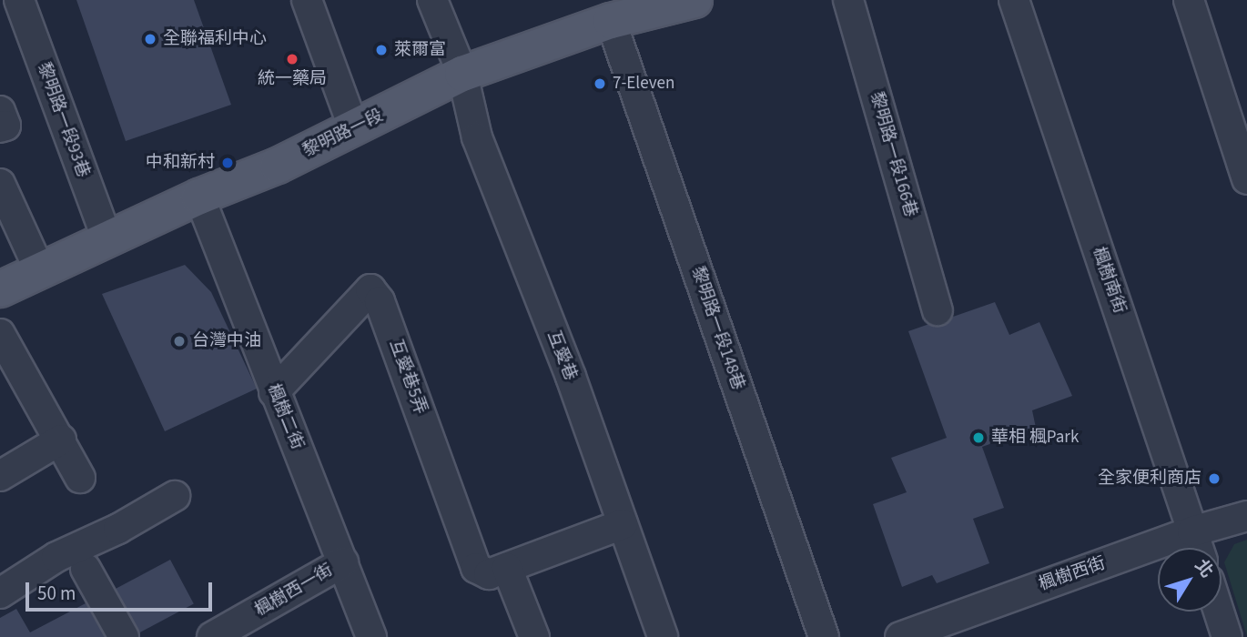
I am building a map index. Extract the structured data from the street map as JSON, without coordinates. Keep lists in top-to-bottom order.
{
  "streets": {
    "main road": ["黎明路一段"],
    "street": [
      "黎明路一段93巷",
      "黎明路一段166巷",
      "楓樹南街",
      "黎明路一段148巷",
      "互愛巷",
      "互愛巷5弄",
      "楓樹二街",
      "楓樹西街",
      "楓樹西一街"
    ]
  },
  "crossings": [
    ["黎明路一段93巷", "黎明路一段"],
    ["黎明路一段", "黎明路一段148巷"],
    ["黎明路一段", "互愛巷"],
    ["黎明路一段", "楓樹二街"],
    ["楓樹南街", "楓樹西街"],
    ["互愛巷", "互愛巷5弄"],
    ["互愛巷5弄", "楓樹二街"],
    ["楓樹二街", "楓樹西一街"]
  ],
  "places": [
    "全聯福利中心",
    "萊爾富",
    "統一藥局",
    "7-Eleven",
    "中和新村",
    "台灣中油",
    "華相 楓Park",
    "全家便利商店"
  ],
  "scale_bar": "50 m",
  "north": "top right"
}
